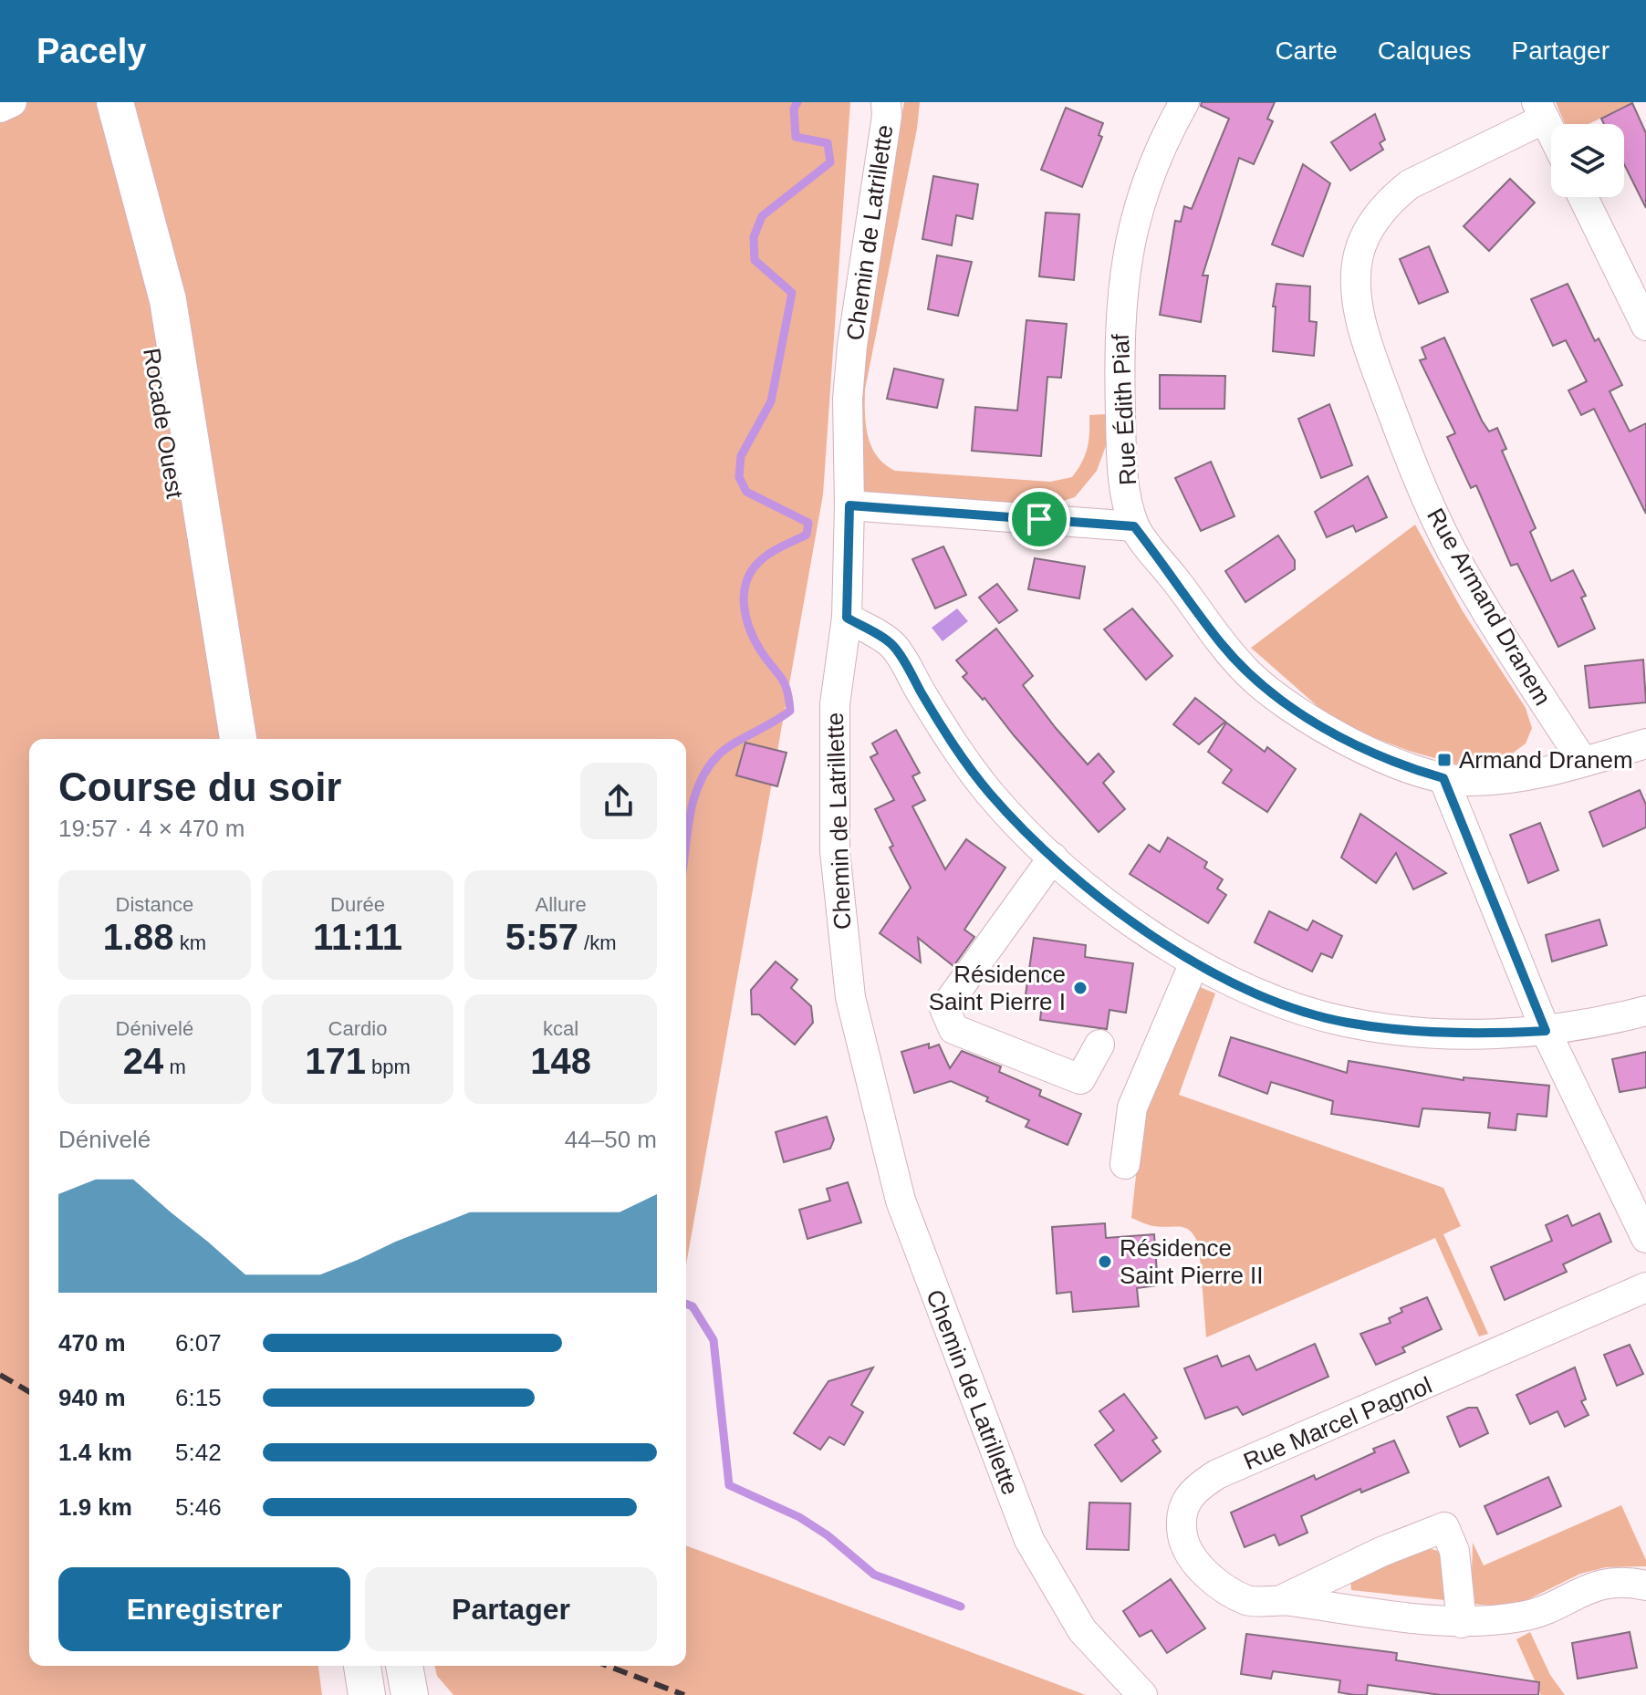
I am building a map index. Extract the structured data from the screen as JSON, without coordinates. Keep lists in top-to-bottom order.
{
  "streets": {
    "main road": ["Rocade Ouest"],
    "street": [
      "Chemin de Latrillette",
      "Rue Édith Piaf",
      "Rue Armand Dranem",
      "Rue Marcel Pagnol"
    ]
  },
  "crossings": [
    ["Rue Édith Piaf", "Rue Armand Dranem"]
  ],
  "places": {
    "transit": ["Armand Dranem"],
    "other": ["Résidence Saint Pierre I", "Résidence Saint Pierre II"]
  },
  "page": {
    "header": "Pacely",
    "nav": ["Carte", "Calques", "Partager"],
    "heading": ["Course du soir", "19:57 · 4 × 470 m"],
    "stats": [
      ["Distance", "1.88 km"],
      ["Durée", "11:11"],
      ["Allure", "5:57 /km"],
      ["Dénivelé", "24 m"],
      ["Cardio", "171 bpm"],
      ["kcal", "148"]
    ],
    "chart": ["Dénivelé", "44–50 m"],
    "list": [
      {
        "name": "470 m",
        "note": "6:07"
      },
      {
        "name": "940 m",
        "note": "6:15"
      },
      {
        "name": "1.4 km",
        "note": "5:42"
      },
      {
        "name": "1.9 km",
        "note": "5:46"
      }
    ],
    "buttons": ["Enregistrer", "Partager"]
  }
}
